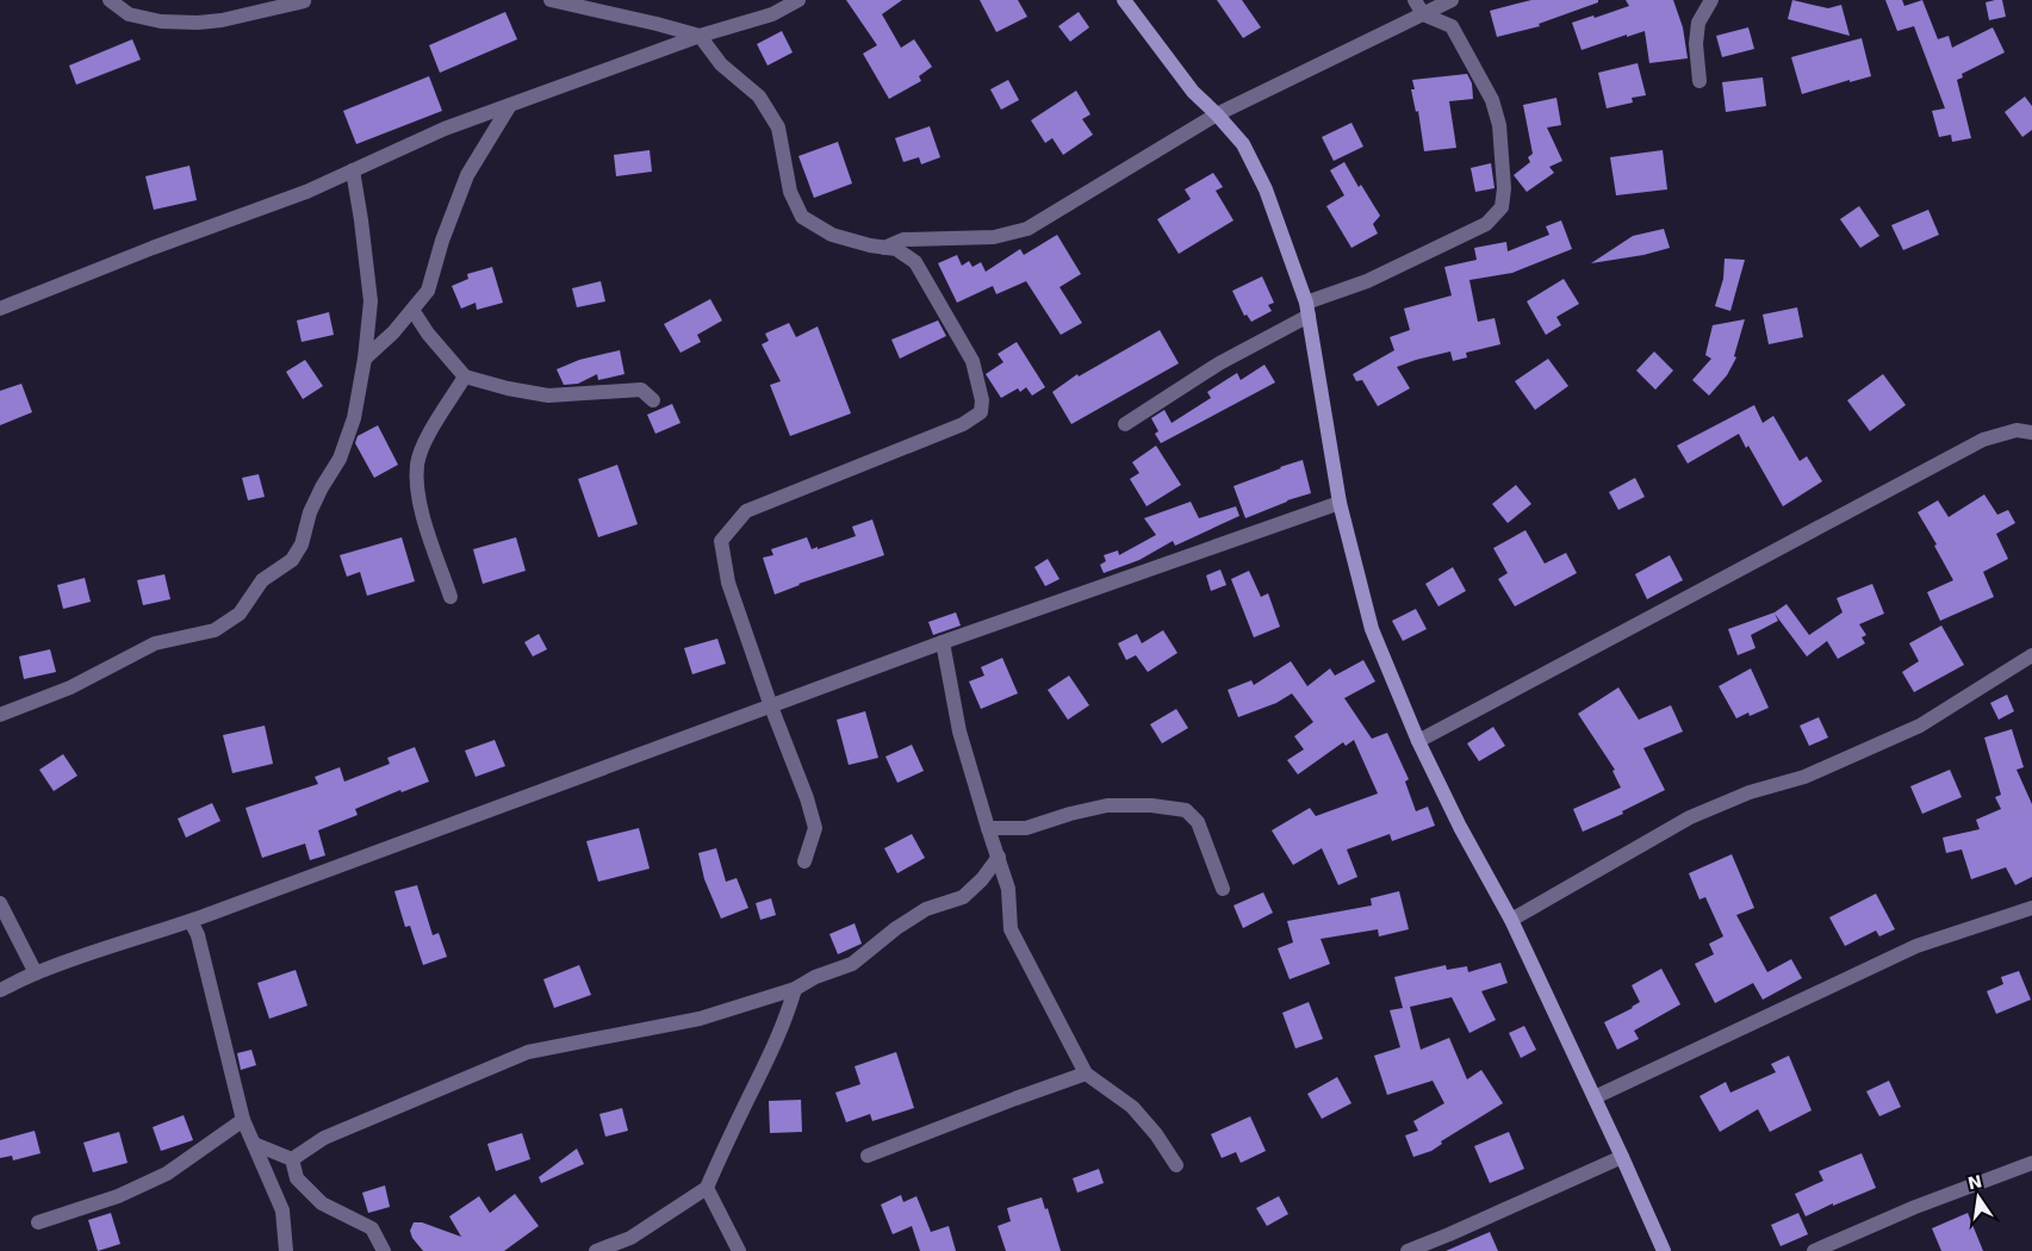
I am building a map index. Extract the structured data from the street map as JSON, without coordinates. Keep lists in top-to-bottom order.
{
  "north": "top"
}
